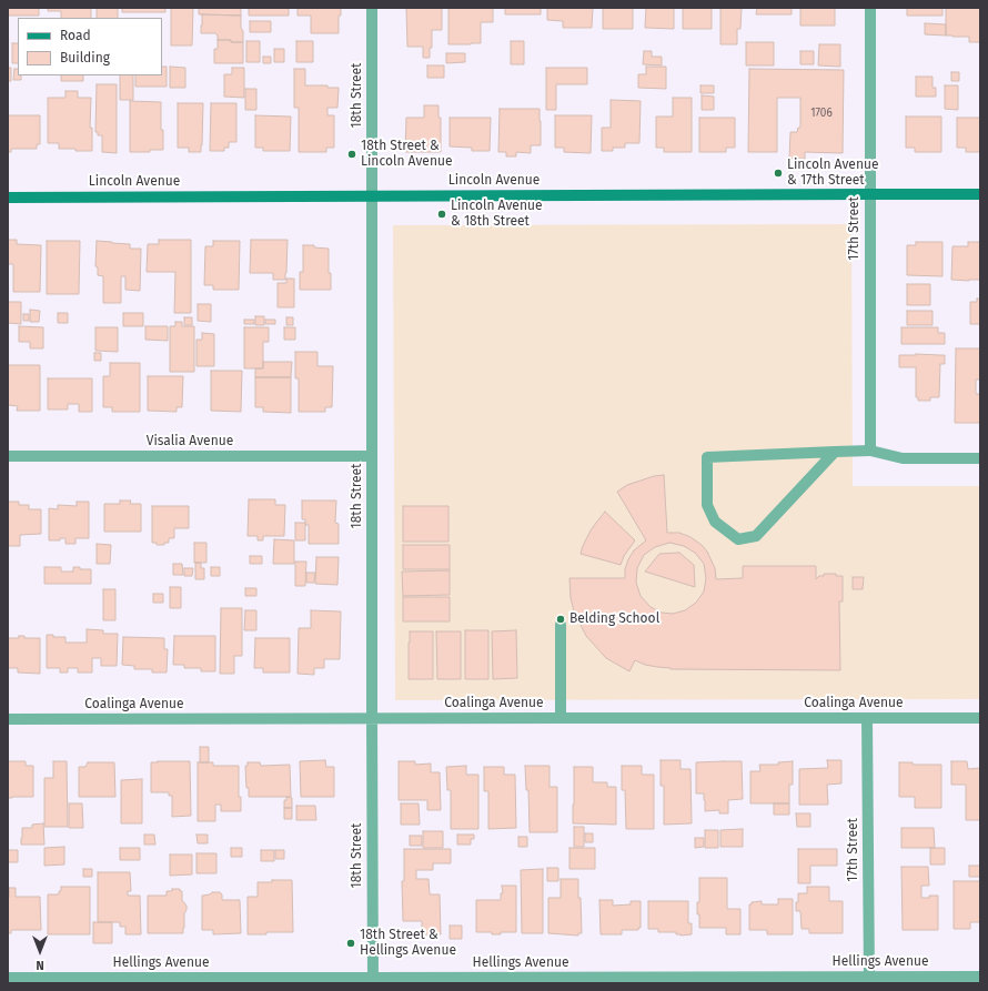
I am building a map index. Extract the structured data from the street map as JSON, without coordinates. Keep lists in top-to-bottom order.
{
  "streets": {
    "street": [
      "18th Street",
      "Lincoln Avenue",
      "17th Street",
      "Visalia Avenue",
      "Coalinga Avenue",
      "Hellings Avenue"
    ]
  },
  "crossings": [
    ["18th Street", "Lincoln Avenue"],
    ["18th Street", "Visalia Avenue"],
    ["18th Street", "Coalinga Avenue"],
    ["18th Street", "Hellings Avenue"],
    ["Lincoln Avenue", "17th Street"],
    ["17th Street", "Coalinga Avenue"],
    ["17th Street", "Hellings Avenue"]
  ],
  "places": [
    "18th Street & Lincoln Avenue",
    "Lincoln Avenue & 17th Street",
    "Lincoln Avenue & 18th Street",
    "Belding School",
    "18th Street & Hellings Avenue"
  ],
  "house_numbers": ["1706"],
  "legend": ["Road", "Building"],
  "north": "bottom"
}
